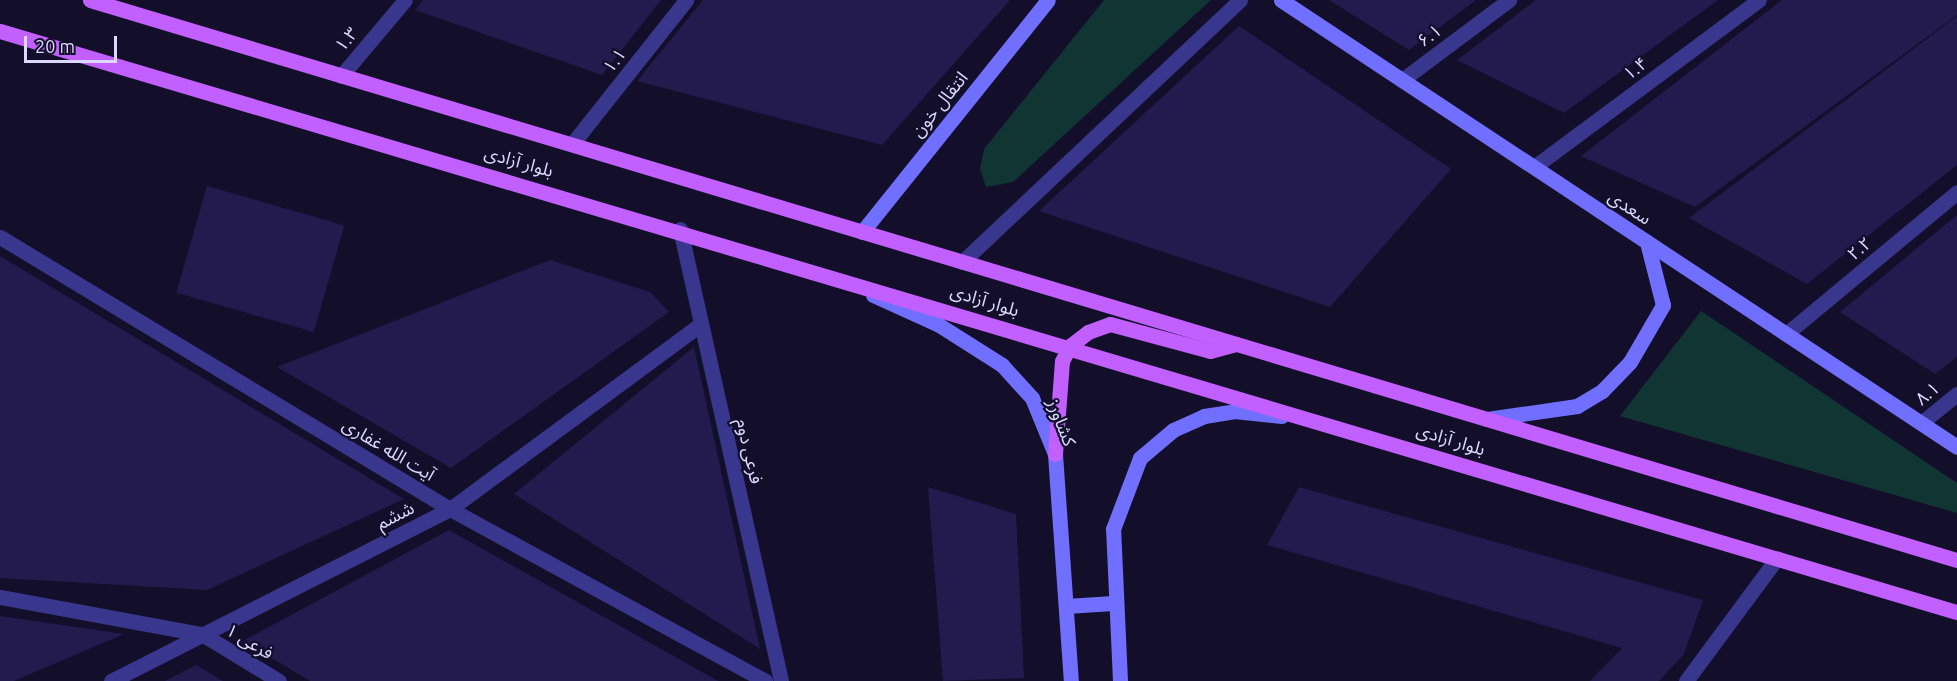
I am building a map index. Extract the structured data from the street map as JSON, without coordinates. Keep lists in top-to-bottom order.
{
  "streets": {
    "main road": [
      "انتقال خون",
      "بلوار آزادی",
      "سعدی",
      "کشاورز"
    ],
    "street": [
      "۶.۱",
      "۱.۳",
      "۱.۱",
      "۱.۴",
      "۲.۲",
      "۸.۱",
      "آیت الله غفاری",
      "فرعی دوم",
      "ششم",
      "فرعی ۱"
    ]
  },
  "crossings": [
    ["۶.۱", "سعدی"],
    ["۱.۳", "بلوار آزادی"],
    ["۱.۱", "بلوار آزادی"],
    ["۱.۴", "سعدی"],
    ["انتقال خون", "بلوار آزادی"],
    ["بلوار آزادی", "کشاورز"],
    ["بلوار آزادی", "فرعی دوم"],
    ["سعدی", "۲.۲"],
    ["سعدی", "۸.۱"],
    ["آیت الله غفاری", "ششم"],
    ["فرعی دوم", "ششم"],
    ["ششم", "فرعی ۱"]
  ],
  "scale_bar": "20 m"
}
